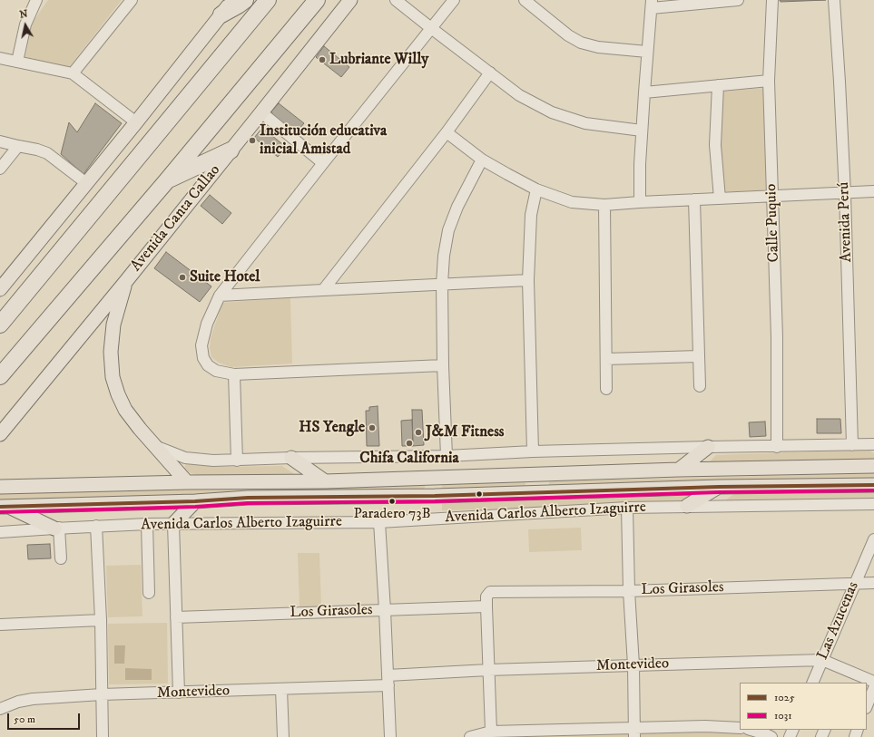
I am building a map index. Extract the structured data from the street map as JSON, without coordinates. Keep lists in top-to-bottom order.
{
  "streets": {
    "highway": ["Avenida Canta Callao"],
    "main road": ["Avenida Carlos Alberto Izaguirre"],
    "street": [
      "Avenida Perú",
      "Calle Puquio",
      "Los Girasoles",
      "Las Azucenas",
      "Montevideo"
    ]
  },
  "crossings": [
    ["Los Girasoles", "Las Azucenas"],
    ["Las Azucenas", "Montevideo"]
  ],
  "places": [
    "Lubriante Willy",
    "Institución educativa inicial Amistad",
    "Suite Hotel",
    "HS Yengle",
    "J&M Fitness",
    "Chifa California",
    "Paradero 73B"
  ],
  "lines": ["transit line 1025", "transit line 1031"],
  "legend": ["1025", "1031"],
  "scale_bar": "50 m",
  "north": "top"
}
